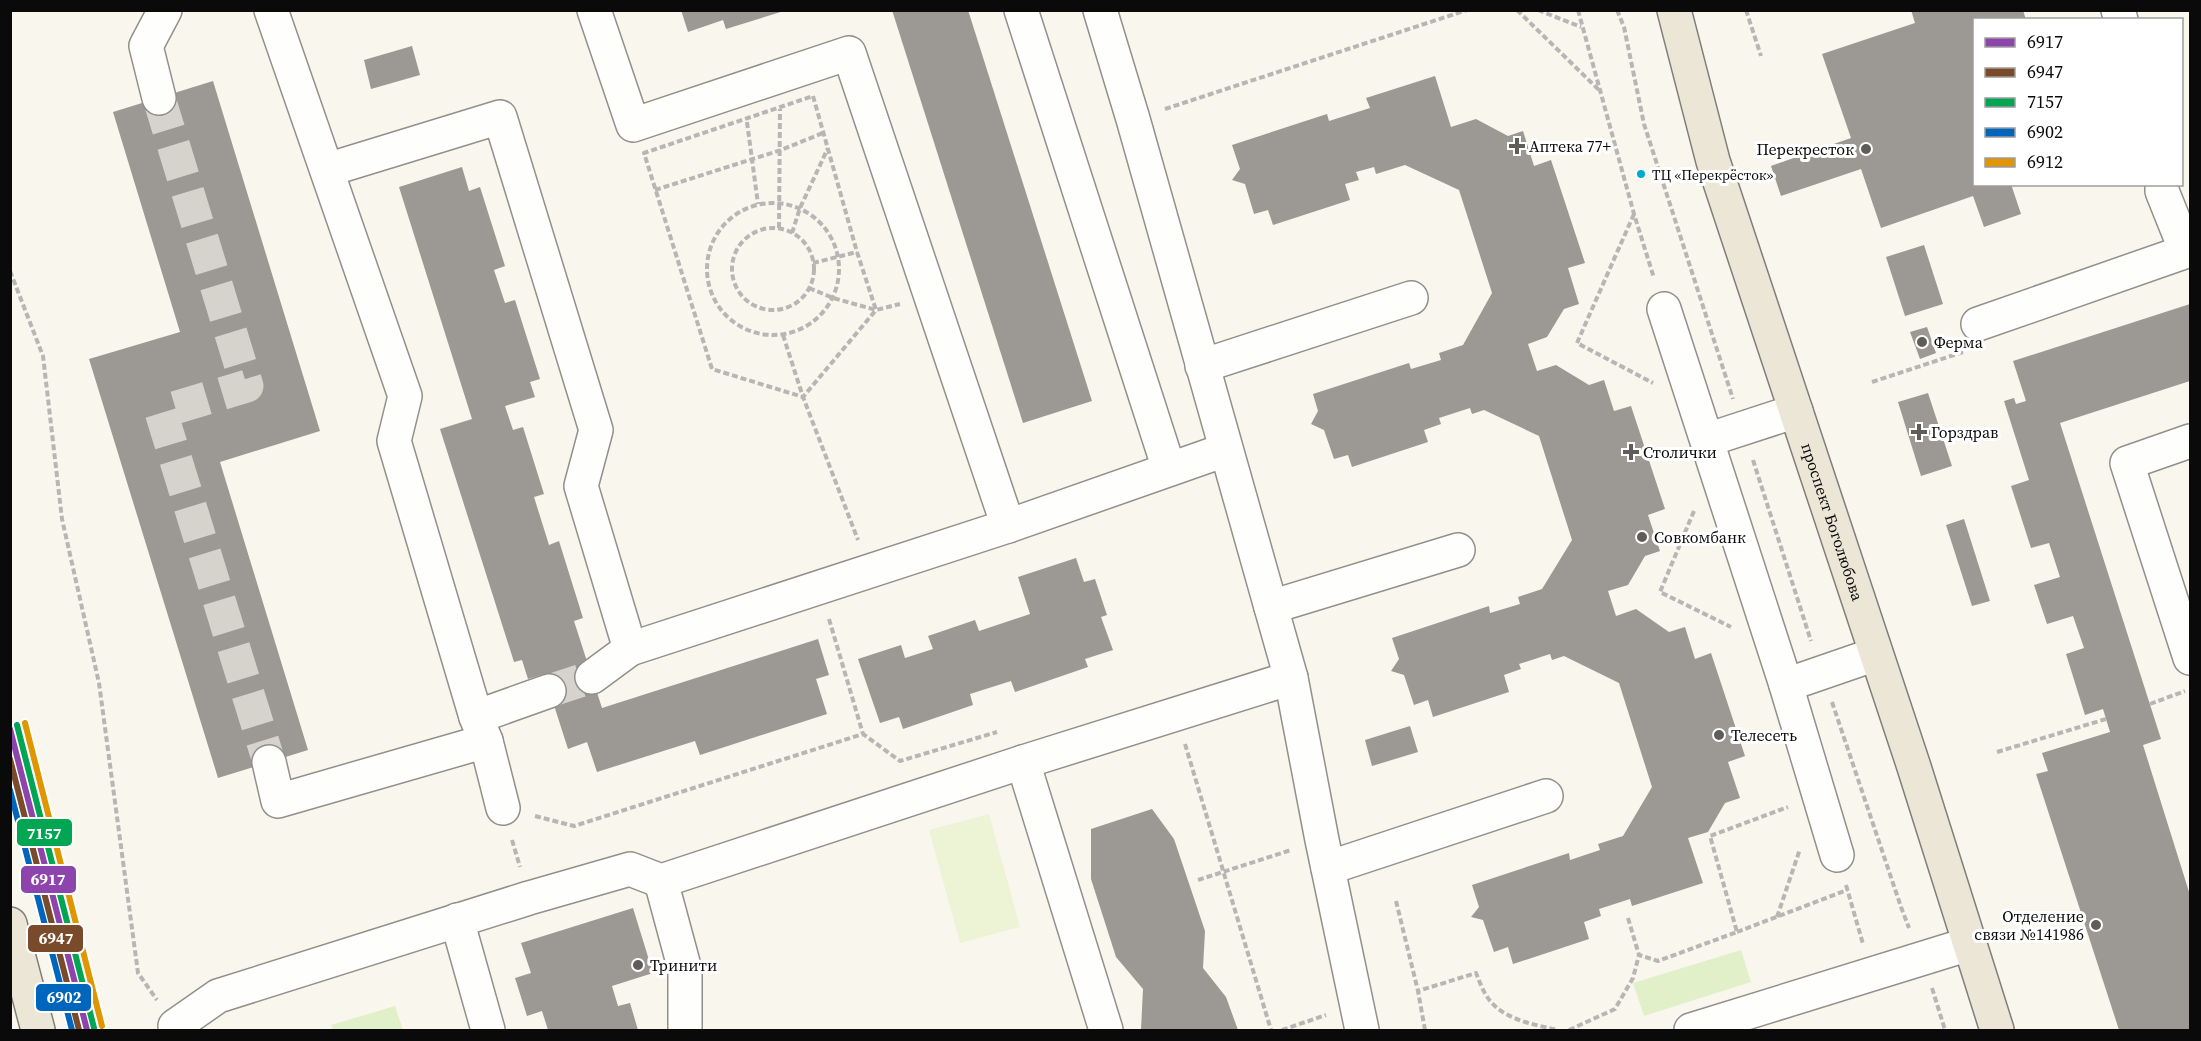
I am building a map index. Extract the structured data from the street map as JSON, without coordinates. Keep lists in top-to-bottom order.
{
  "streets": {
    "main road": ["проспект Боголюбова"]
  },
  "places": {
    "health": ["Аптека 77+", "Горздрав", "Столички"],
    "other": [
      "Перекресток",
      "ТЦ «Перекрёсток»",
      "Ферма",
      "Совкомбанк",
      "Телесеть",
      "Отделение связи №141986",
      "Тринити"
    ]
  },
  "lines": [
    "transit line 6912",
    "transit line 7157",
    "transit line 6917",
    "transit line 6947",
    "transit line 6902"
  ],
  "legend": [
    "6917",
    "6947",
    "7157",
    "6902",
    "6912"
  ]
}
